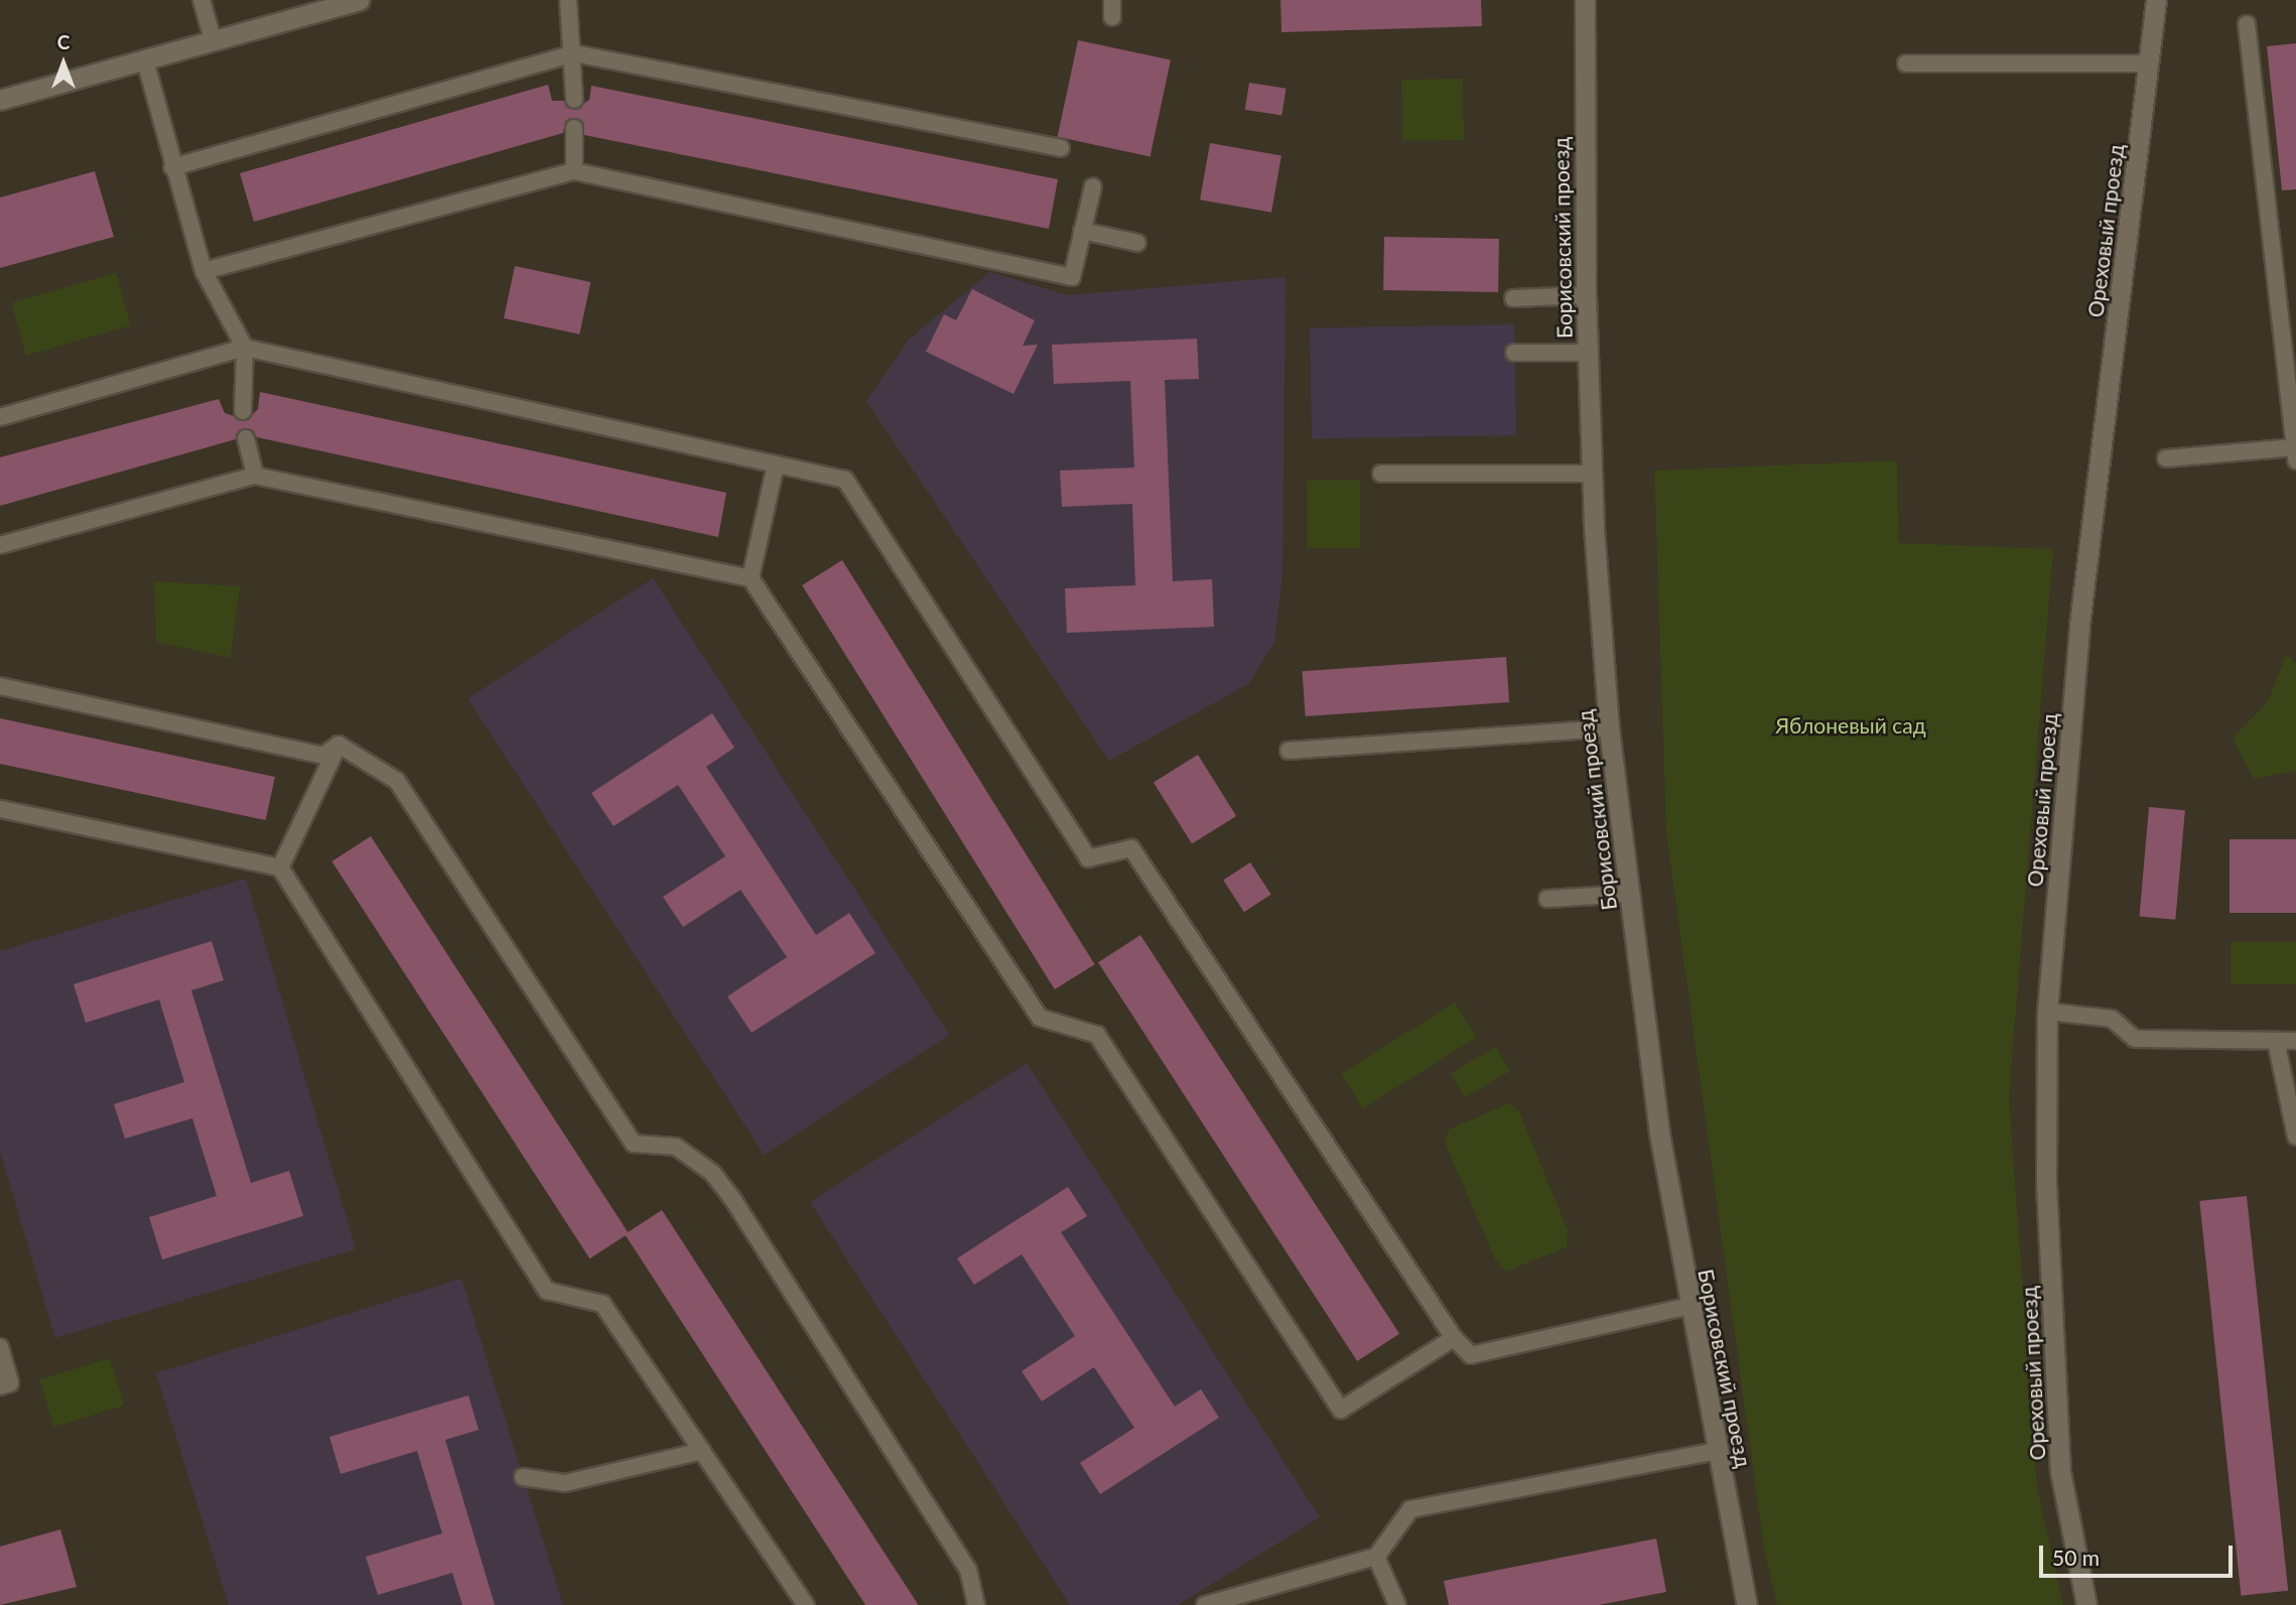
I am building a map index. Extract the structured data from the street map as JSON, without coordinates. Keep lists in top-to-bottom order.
{
  "streets": {
    "street": ["Ореховый проезд", "Борисовский проезд"]
  },
  "parks": ["Яблоневый сад"],
  "scale_bar": "50 m",
  "north": "top"
}
